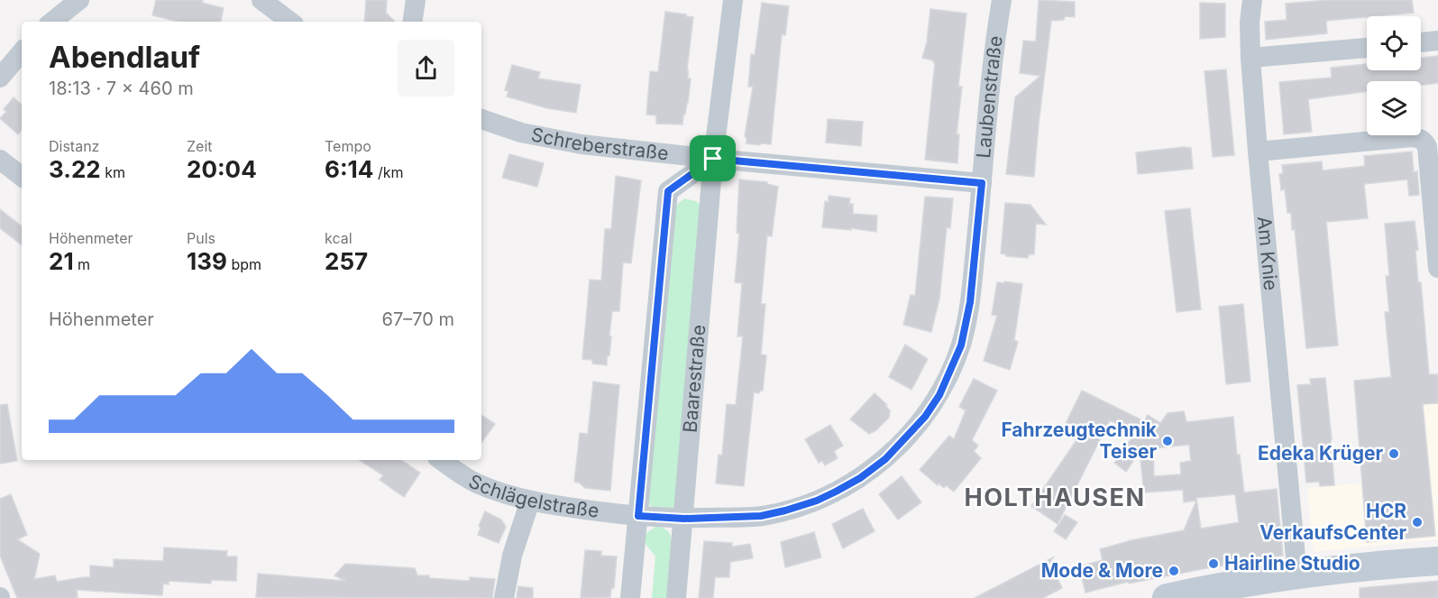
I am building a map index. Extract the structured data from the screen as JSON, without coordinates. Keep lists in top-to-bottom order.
{
  "streets": {
    "street": [
      "Laubenstraße",
      "Schreberstraße",
      "Am Knie",
      "Baarestraße",
      "Schlägelstraße"
    ]
  },
  "crossings": [
    ["Laubenstraße", "Schreberstraße"],
    ["Laubenstraße", "Baarestraße"],
    ["Laubenstraße", "Schlägelstraße"],
    ["Schreberstraße", "Baarestraße"]
  ],
  "districts": ["HOLTHAUSEN"],
  "places": [
    "Fahrzeugtechnik Teiser",
    "Edeka Krüger",
    "HCR VerkaufsCenter",
    "Hairline Studio",
    "Mode & More"
  ],
  "page": {
    "heading": ["Abendlauf", "18:13 · 7 × 460 m"],
    "stats": [
      ["Distanz", "3.22 km"],
      ["Zeit", "20:04"],
      ["Tempo", "6:14 /km"],
      ["Höhenmeter", "21 m"],
      ["Puls", "139 bpm"],
      ["kcal", "257"]
    ],
    "chart": ["Höhenmeter", "67–70 m"]
  }
}
